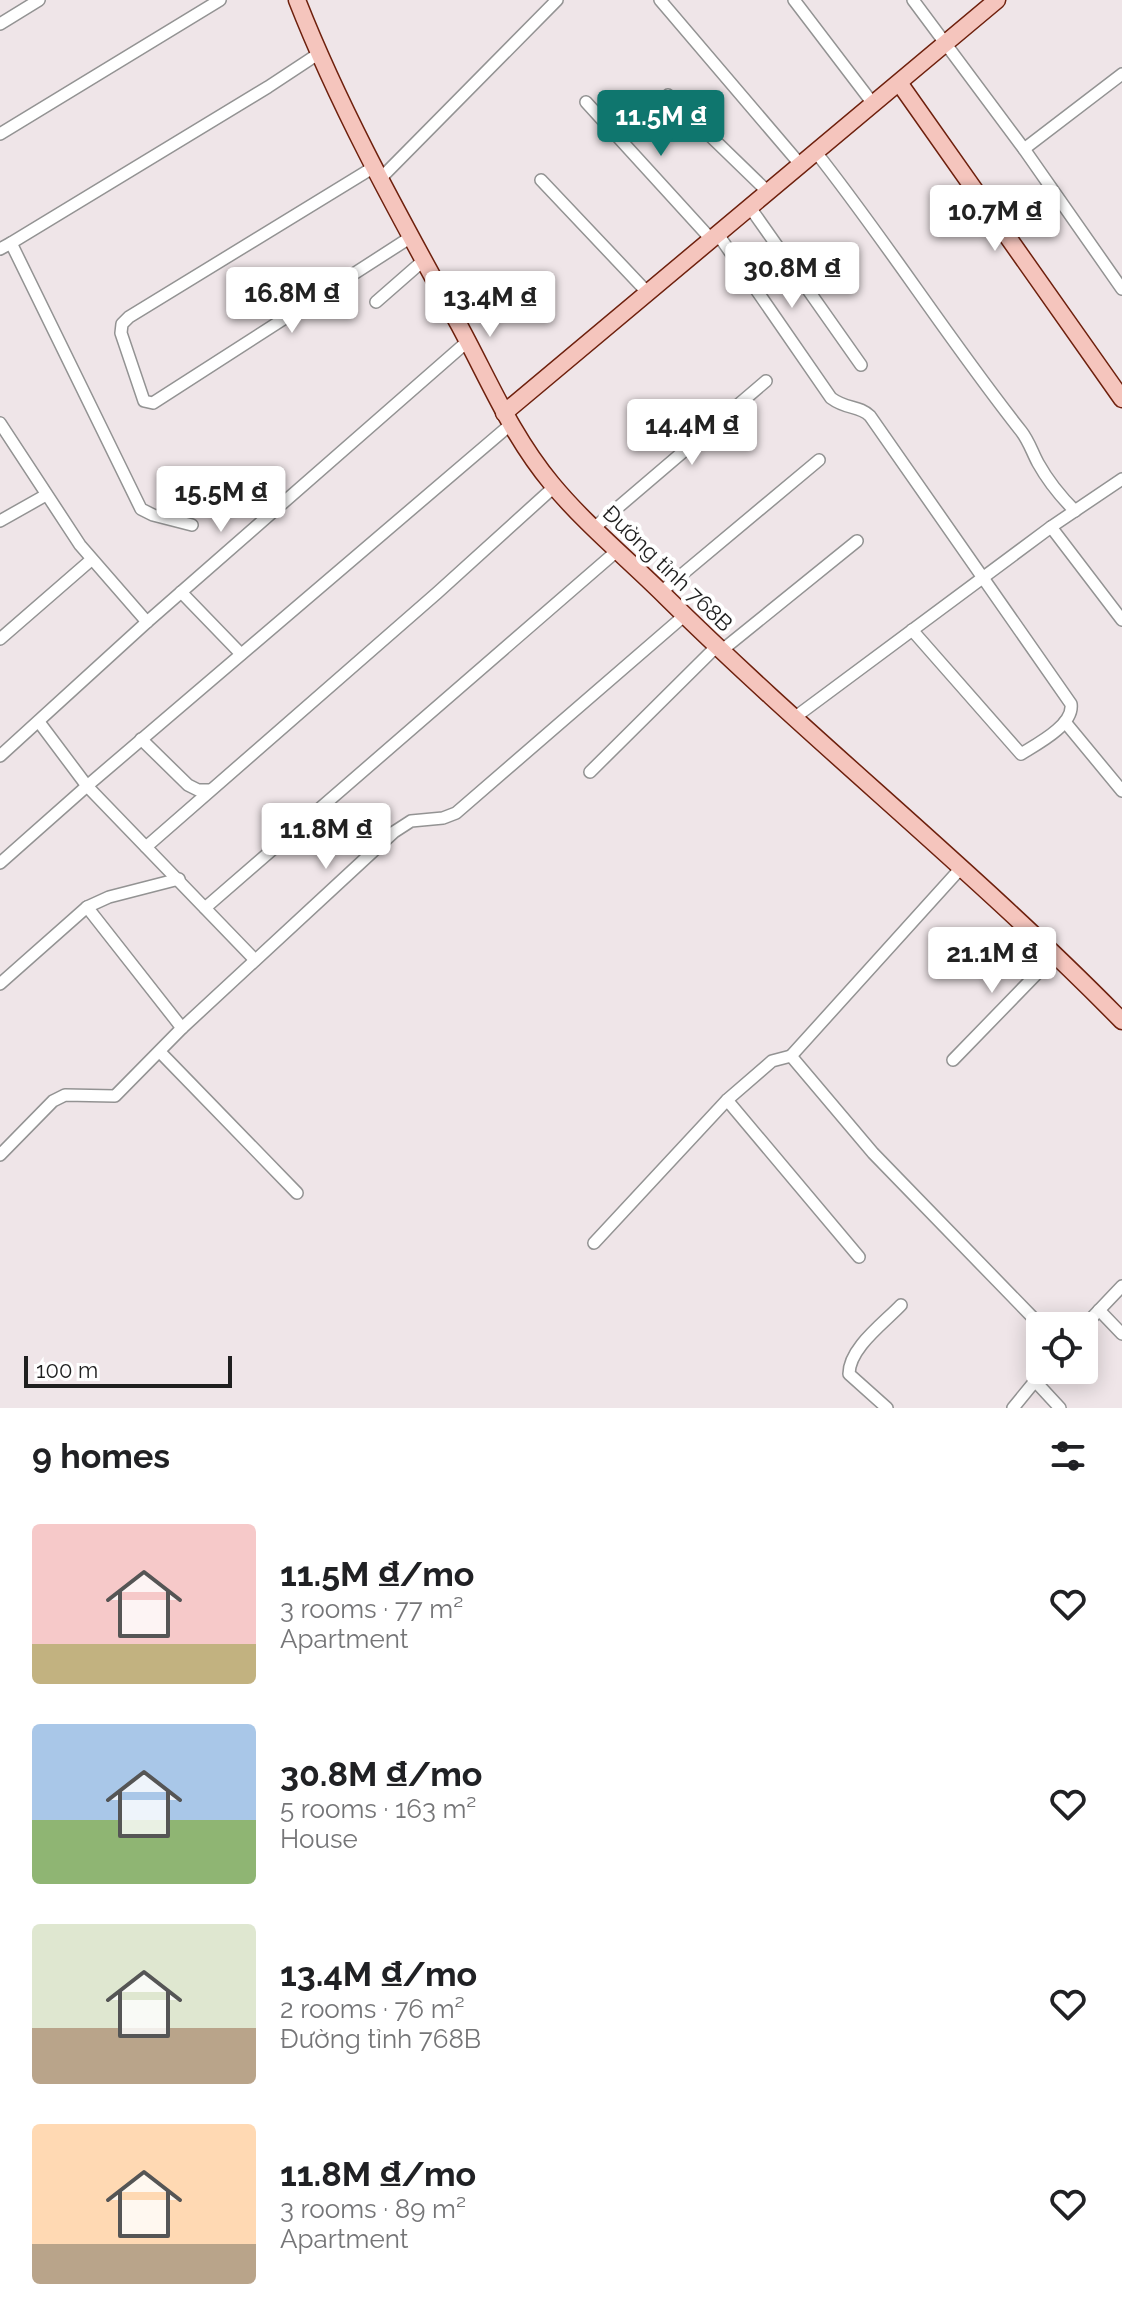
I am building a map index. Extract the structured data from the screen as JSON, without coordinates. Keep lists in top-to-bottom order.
{
  "streets": {
    "street": ["Đường tỉnh 768B"]
  },
  "scale_bar": "100 m",
  "page": {
    "price": [
      "11.5M ₫",
      "10.7M ₫",
      "30.8M ₫",
      "16.8M ₫",
      "13.4M ₫",
      "14.4M ₫",
      "15.5M ₫",
      "11.8M ₫",
      "21.1M ₫"
    ],
    "scale": "100 m",
    "heading": "9 homes",
    "list": [
      {
        "name": "11.5M ₫/mo",
        "note": "3 rooms · 77 m² · Apartment"
      },
      {
        "name": "30.8M ₫/mo",
        "note": "5 rooms · 163 m² · House"
      },
      {
        "name": "13.4M ₫/mo",
        "note": "2 rooms · 76 m² · Đường tỉnh 768B"
      },
      {
        "name": "11.8M ₫/mo",
        "note": "3 rooms · 89 m² · Apartment"
      }
    ]
  }
}
